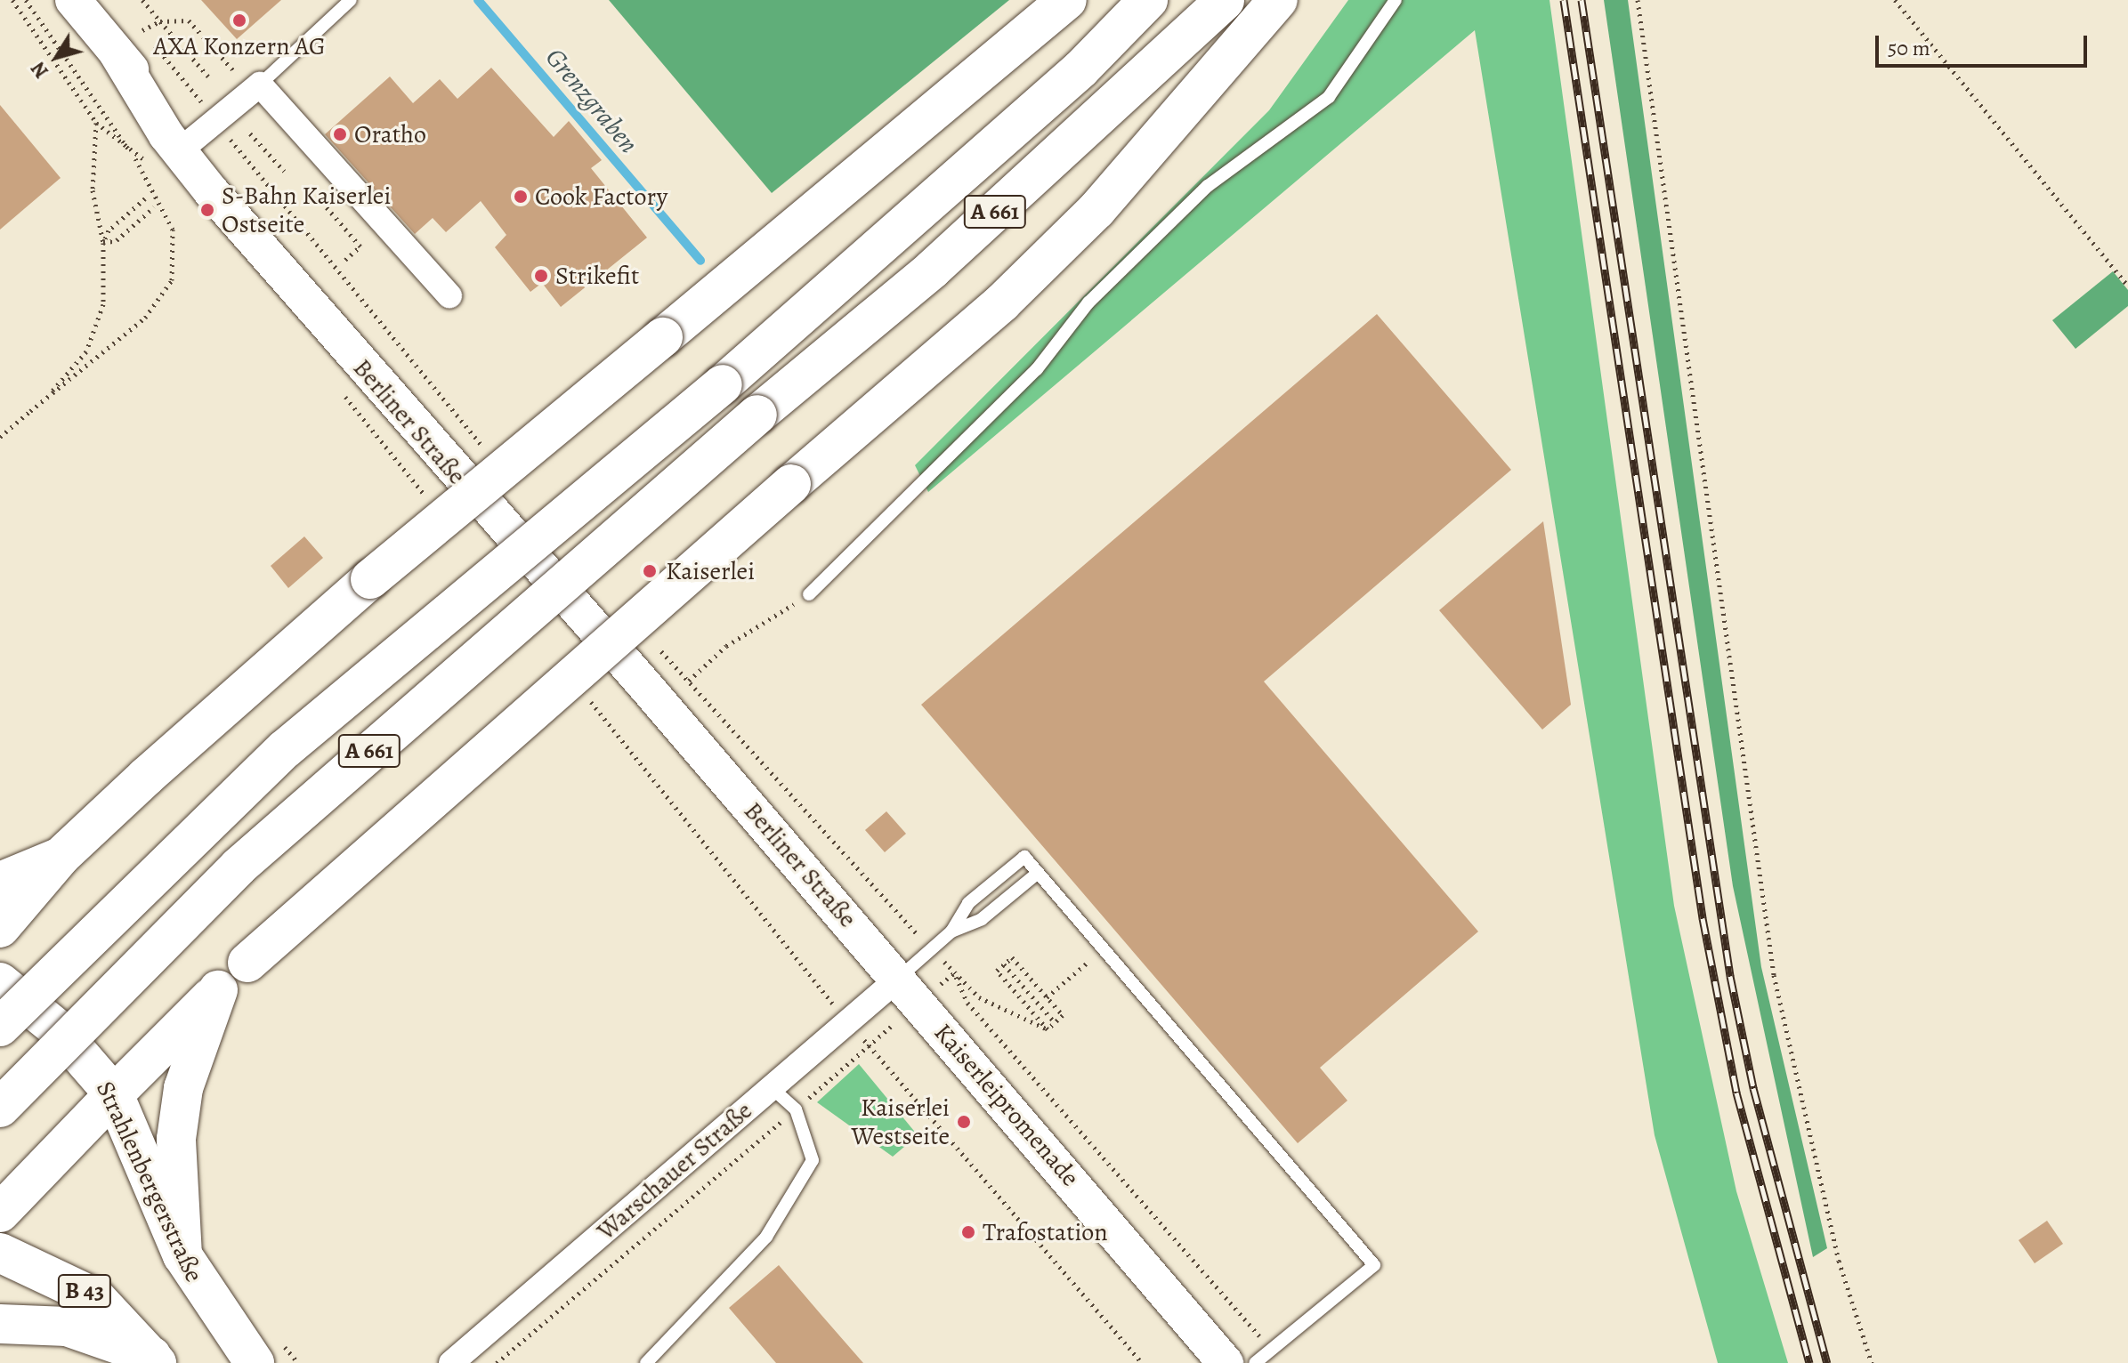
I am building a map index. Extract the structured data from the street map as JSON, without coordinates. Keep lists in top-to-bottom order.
{
  "streets": {
    "main road": [
      "A 661",
      "Berliner Straße",
      "Kaiserleipromenade",
      "Strahlenbergerstraße",
      "B 43"
    ],
    "street": ["Warschauer Straße"]
  },
  "crossings": [
    ["A 661", "Strahlenbergerstraße"],
    ["Berliner Straße", "Kaiserleipromenade"],
    ["Berliner Straße", "Warschauer Straße"],
    ["Kaiserleipromenade", "Warschauer Straße"]
  ],
  "water": ["Grenzgraben"],
  "places": [
    "AXA Konzern AG",
    "Oratho",
    "Cook Factory",
    "S-Bahn Kaiserlei Ostseite",
    "Strikefit",
    "Kaiserlei",
    "Kaiserlei Westseite",
    "Trafostation"
  ],
  "scale_bar": "50 m",
  "north": "bottom left"
}
